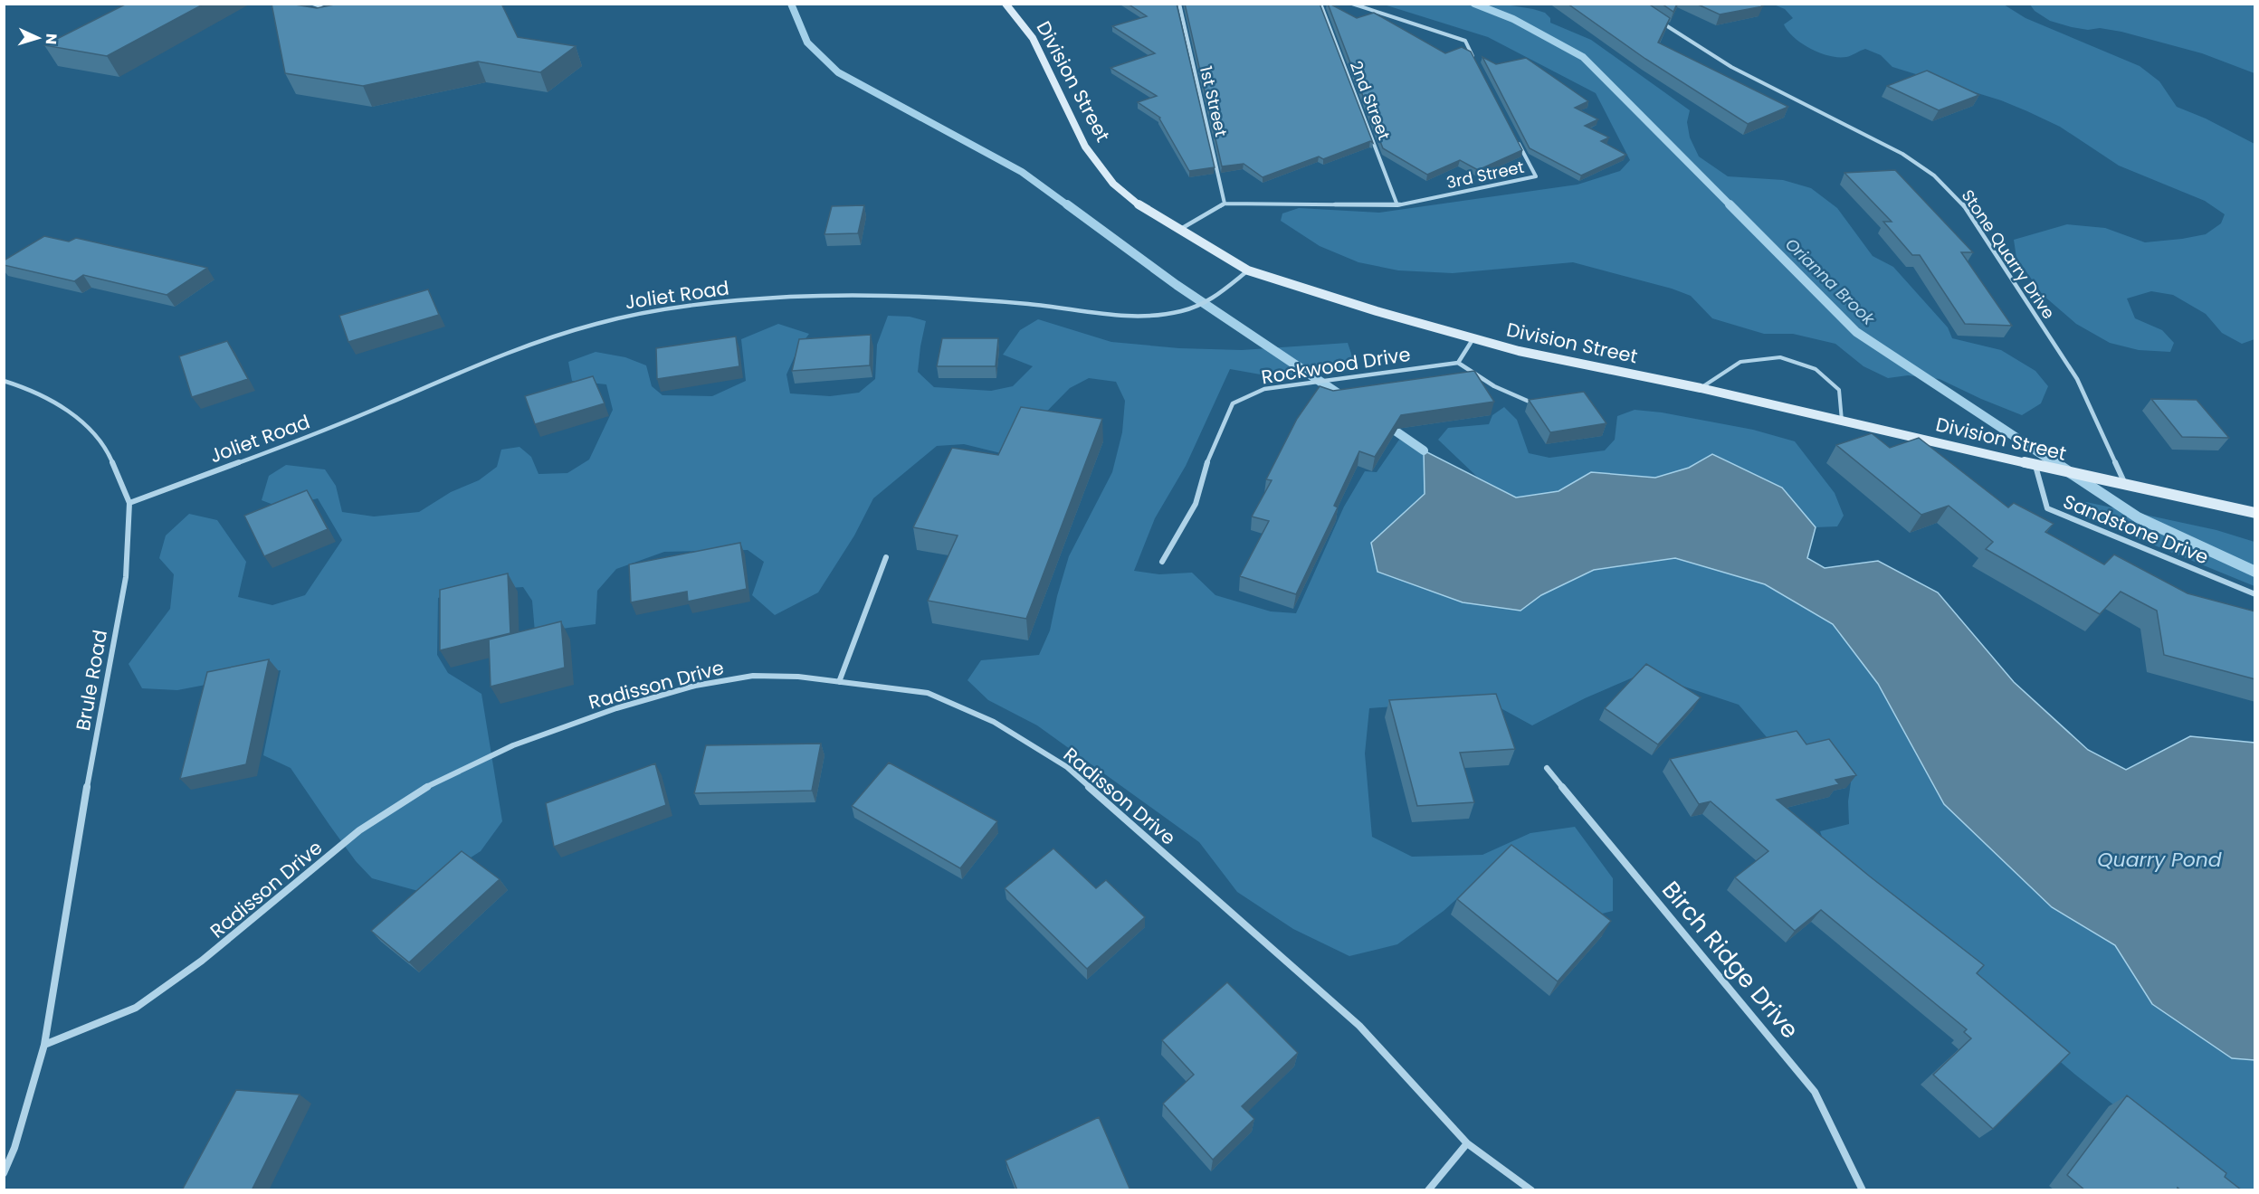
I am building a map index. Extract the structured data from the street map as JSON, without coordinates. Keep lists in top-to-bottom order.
{
  "streets": {
    "street": [
      "Division Street",
      "2nd Street",
      "1st Street",
      "3rd Street",
      "Stone Quarry Drive",
      "Joliet Road",
      "Rockwood Drive",
      "Sandstone Drive",
      "Brule Road",
      "Radisson Drive",
      "Birch Ridge Drive"
    ]
  },
  "crossings": [
    ["Division Street", "Stone Quarry Drive"],
    ["Division Street", "Joliet Road"],
    ["Division Street", "Sandstone Drive"],
    ["2nd Street", "3rd Street"],
    ["Joliet Road", "Brule Road"],
    ["Brule Road", "Radisson Drive"]
  ],
  "water": ["Orianna Brook", "Quarry Pond"],
  "north": "right"
}
